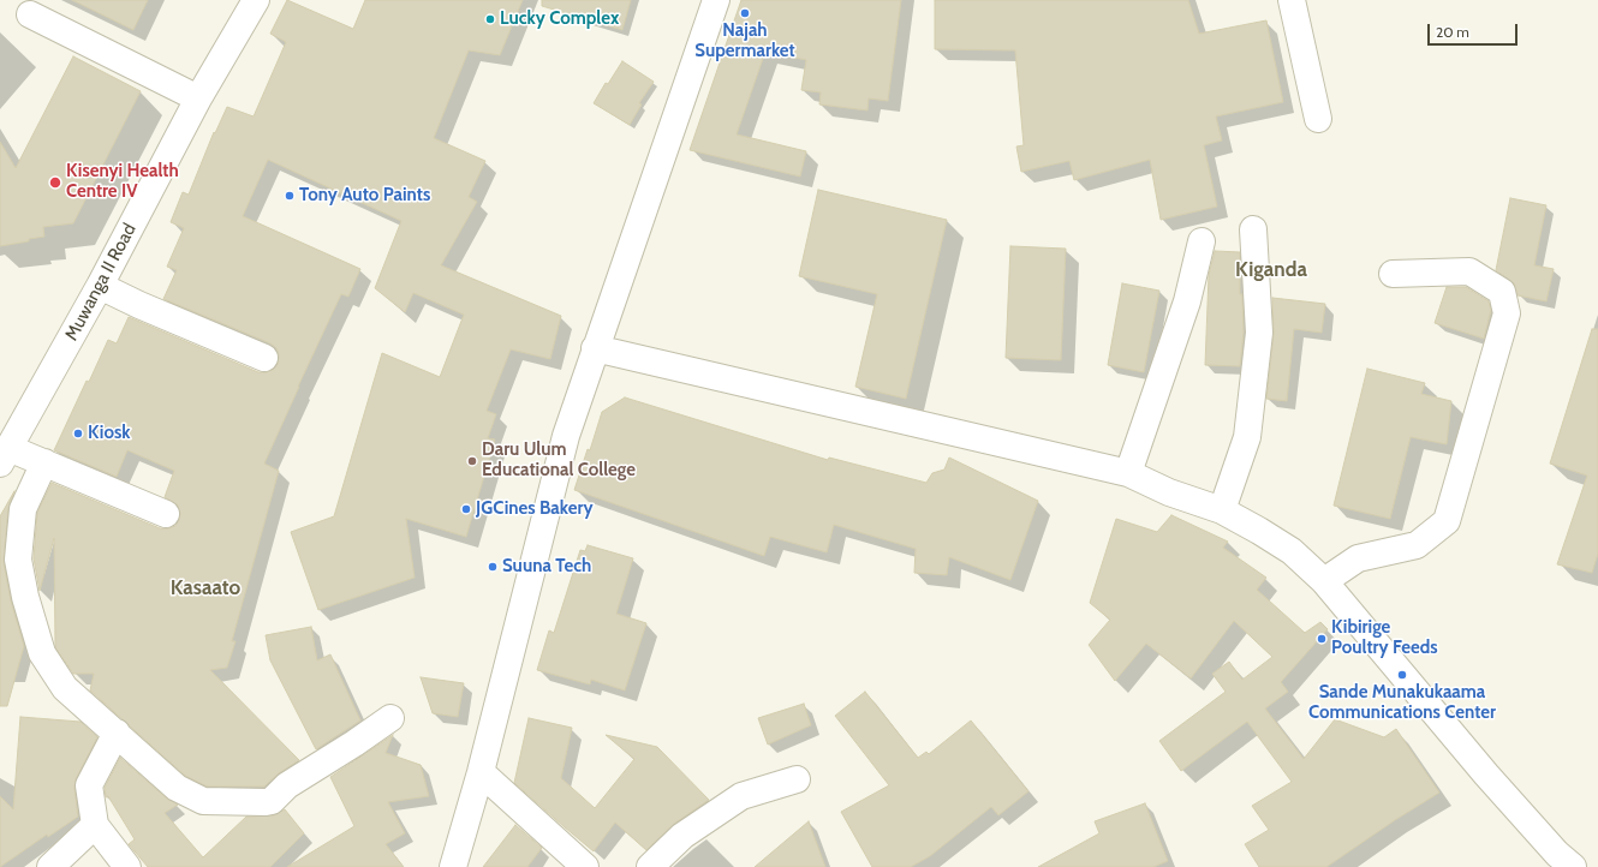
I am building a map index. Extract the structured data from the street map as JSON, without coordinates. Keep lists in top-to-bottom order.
{
  "streets": {
    "street": ["Muwanga II Road"]
  },
  "districts": ["Kiganda", "Kasaato"],
  "places": [
    "Najah Supermarket",
    "Lucky Complex",
    "Kisenyi Health Centre IV",
    "Tony Auto Paints",
    "Kiosk",
    "Daru Ulum Educational College",
    "JGCines Bakery",
    "Suuna Tech",
    "Kibirige Poultry Feeds",
    "Sande Munakukaama Communications Center"
  ],
  "scale_bar": "20 m"
}
